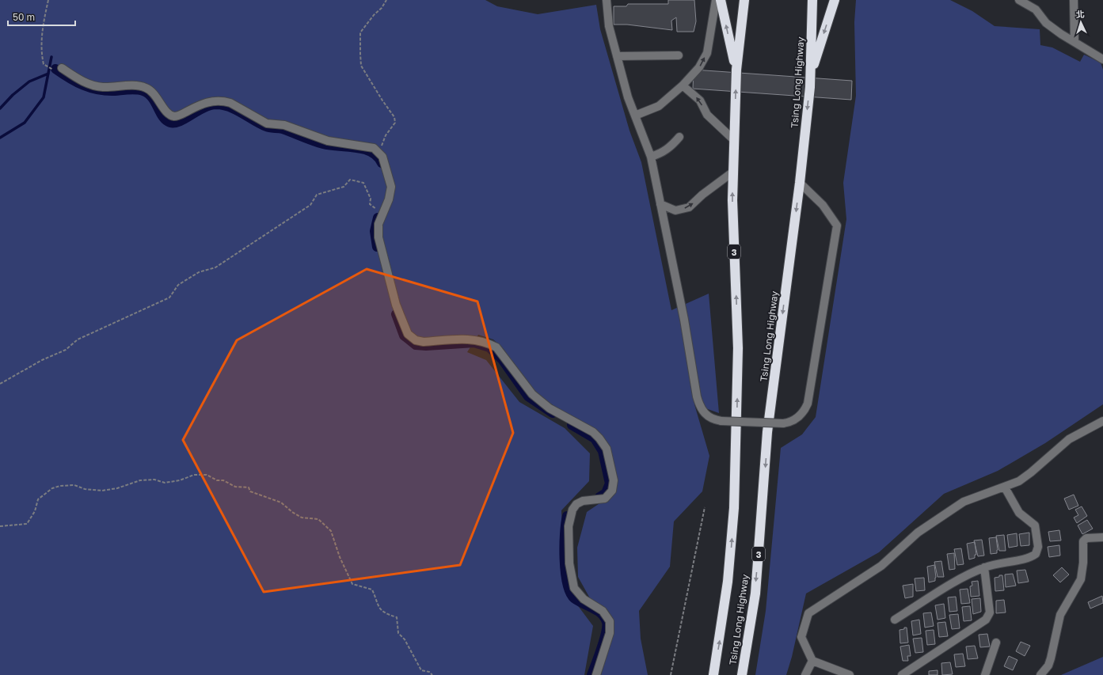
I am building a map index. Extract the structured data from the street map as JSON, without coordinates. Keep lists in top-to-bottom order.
{
  "streets": {
    "highway": ["Tsing Long Highway", "3"]
  },
  "scale_bar": "50 m",
  "north": "top"
}
